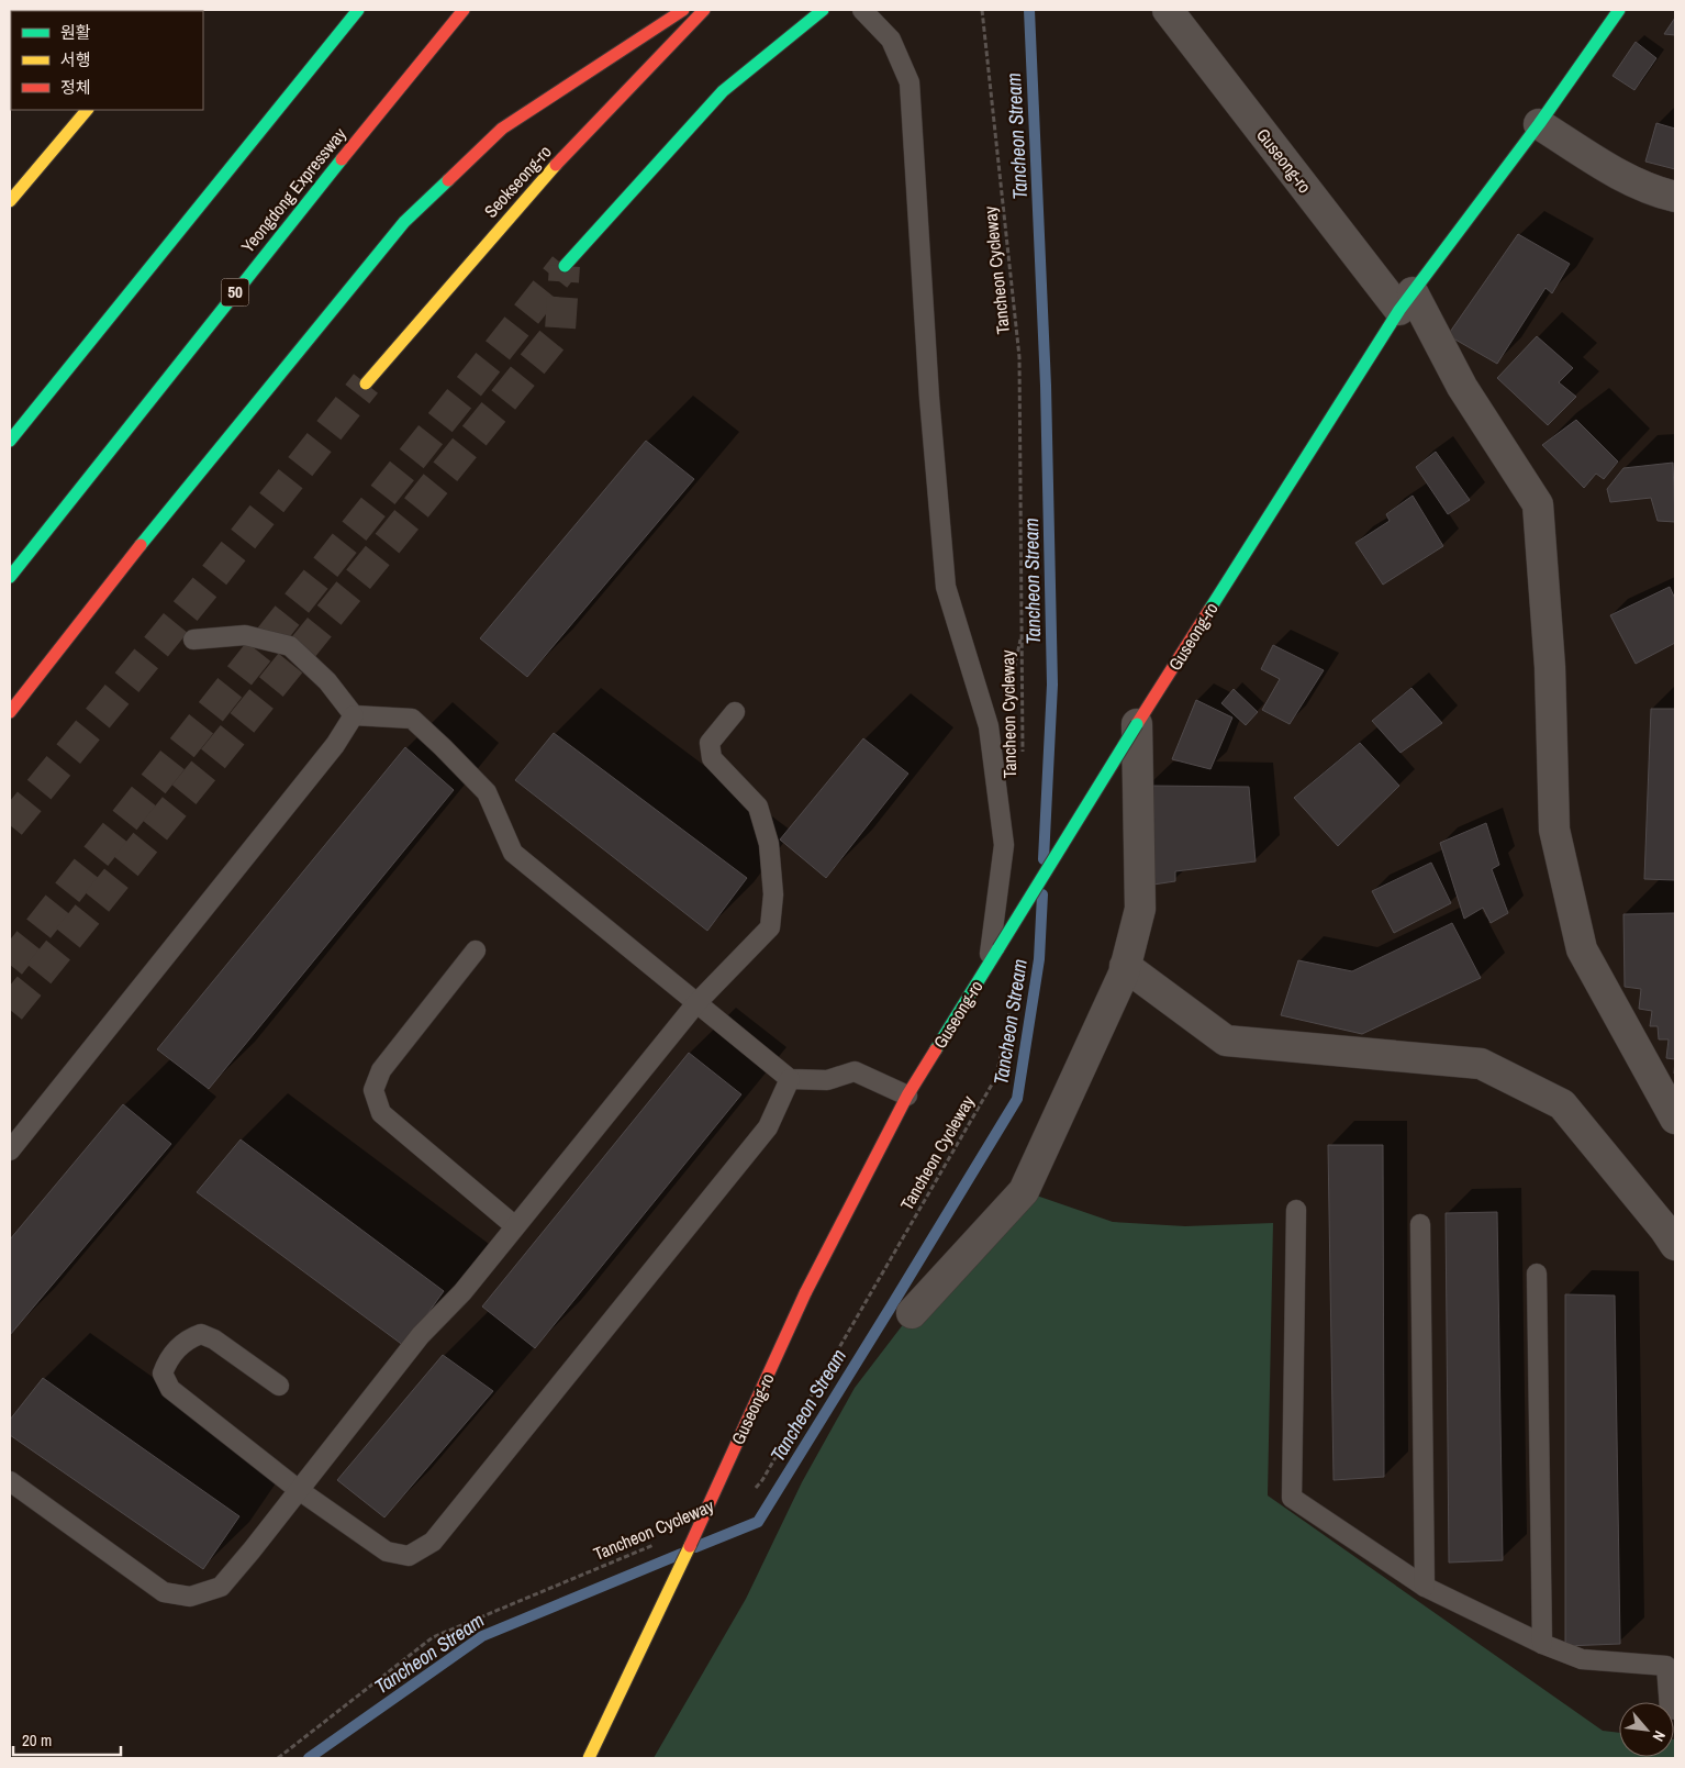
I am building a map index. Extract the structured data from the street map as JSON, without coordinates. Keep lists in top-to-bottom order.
{
  "streets": {
    "main road": [
      "Guseong-ro",
      "Seokseong-ro",
      "Yeongdong Expressway",
      "50"
    ],
    "path": ["Tancheon Cycleway"]
  },
  "water": ["Tancheon Stream"],
  "legend": ["원활", "서행", "정체"],
  "scale_bar": "20 m",
  "north": "bottom right"
}
